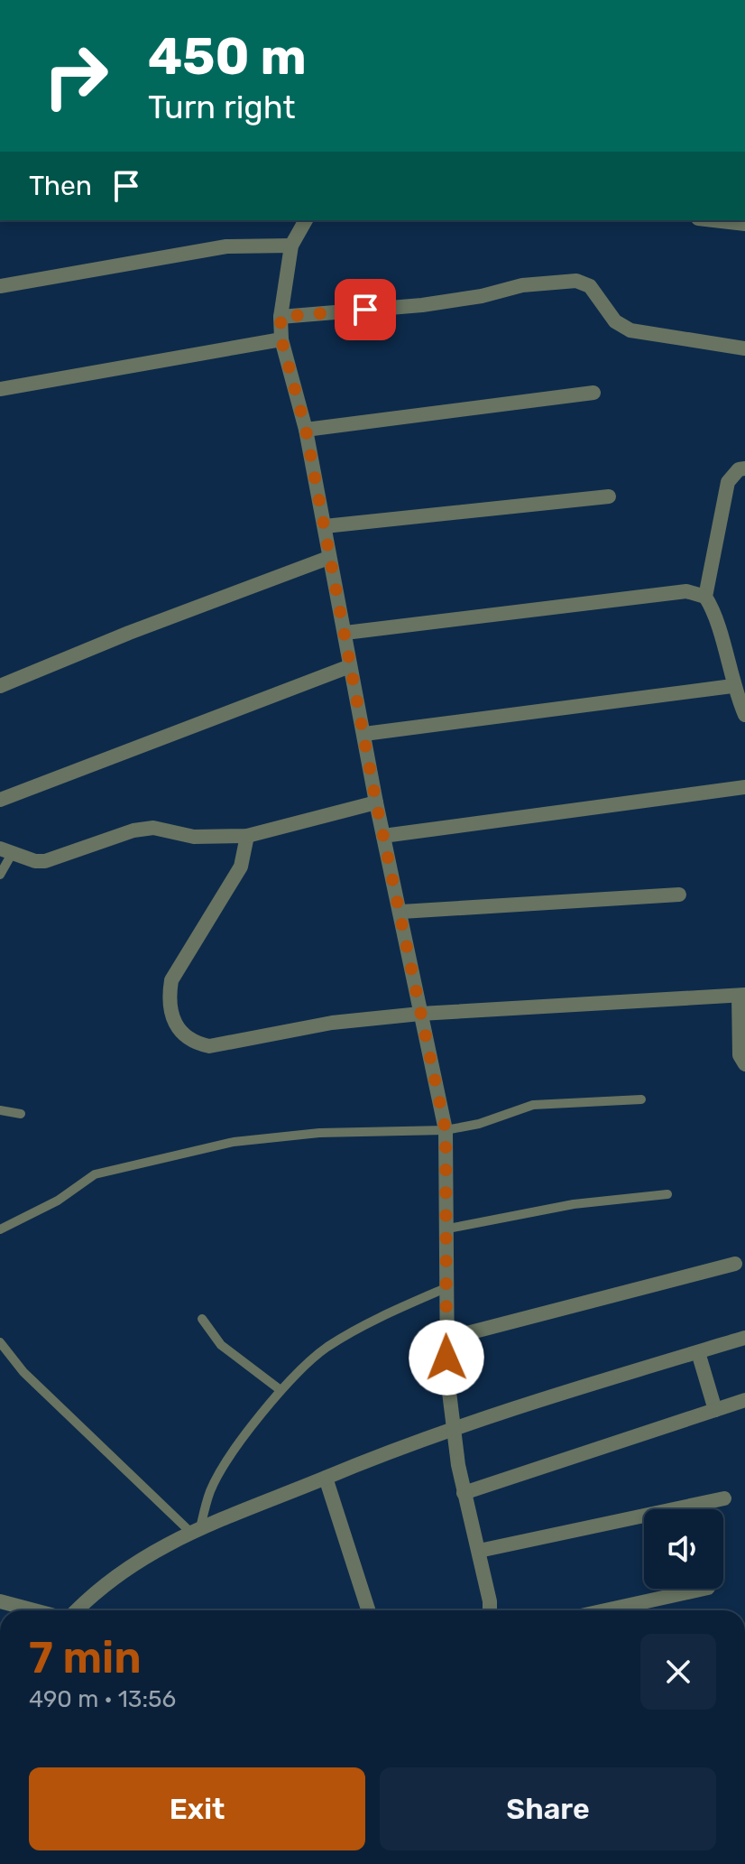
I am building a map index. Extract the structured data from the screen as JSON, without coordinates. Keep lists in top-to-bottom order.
{
  "page": {
    "turn": ["450 m", "Turn right"],
    "then": "Then",
    "heading": ["7 min", "490 m · 13:56"],
    "buttons": ["Exit", "Share"]
  }
}
